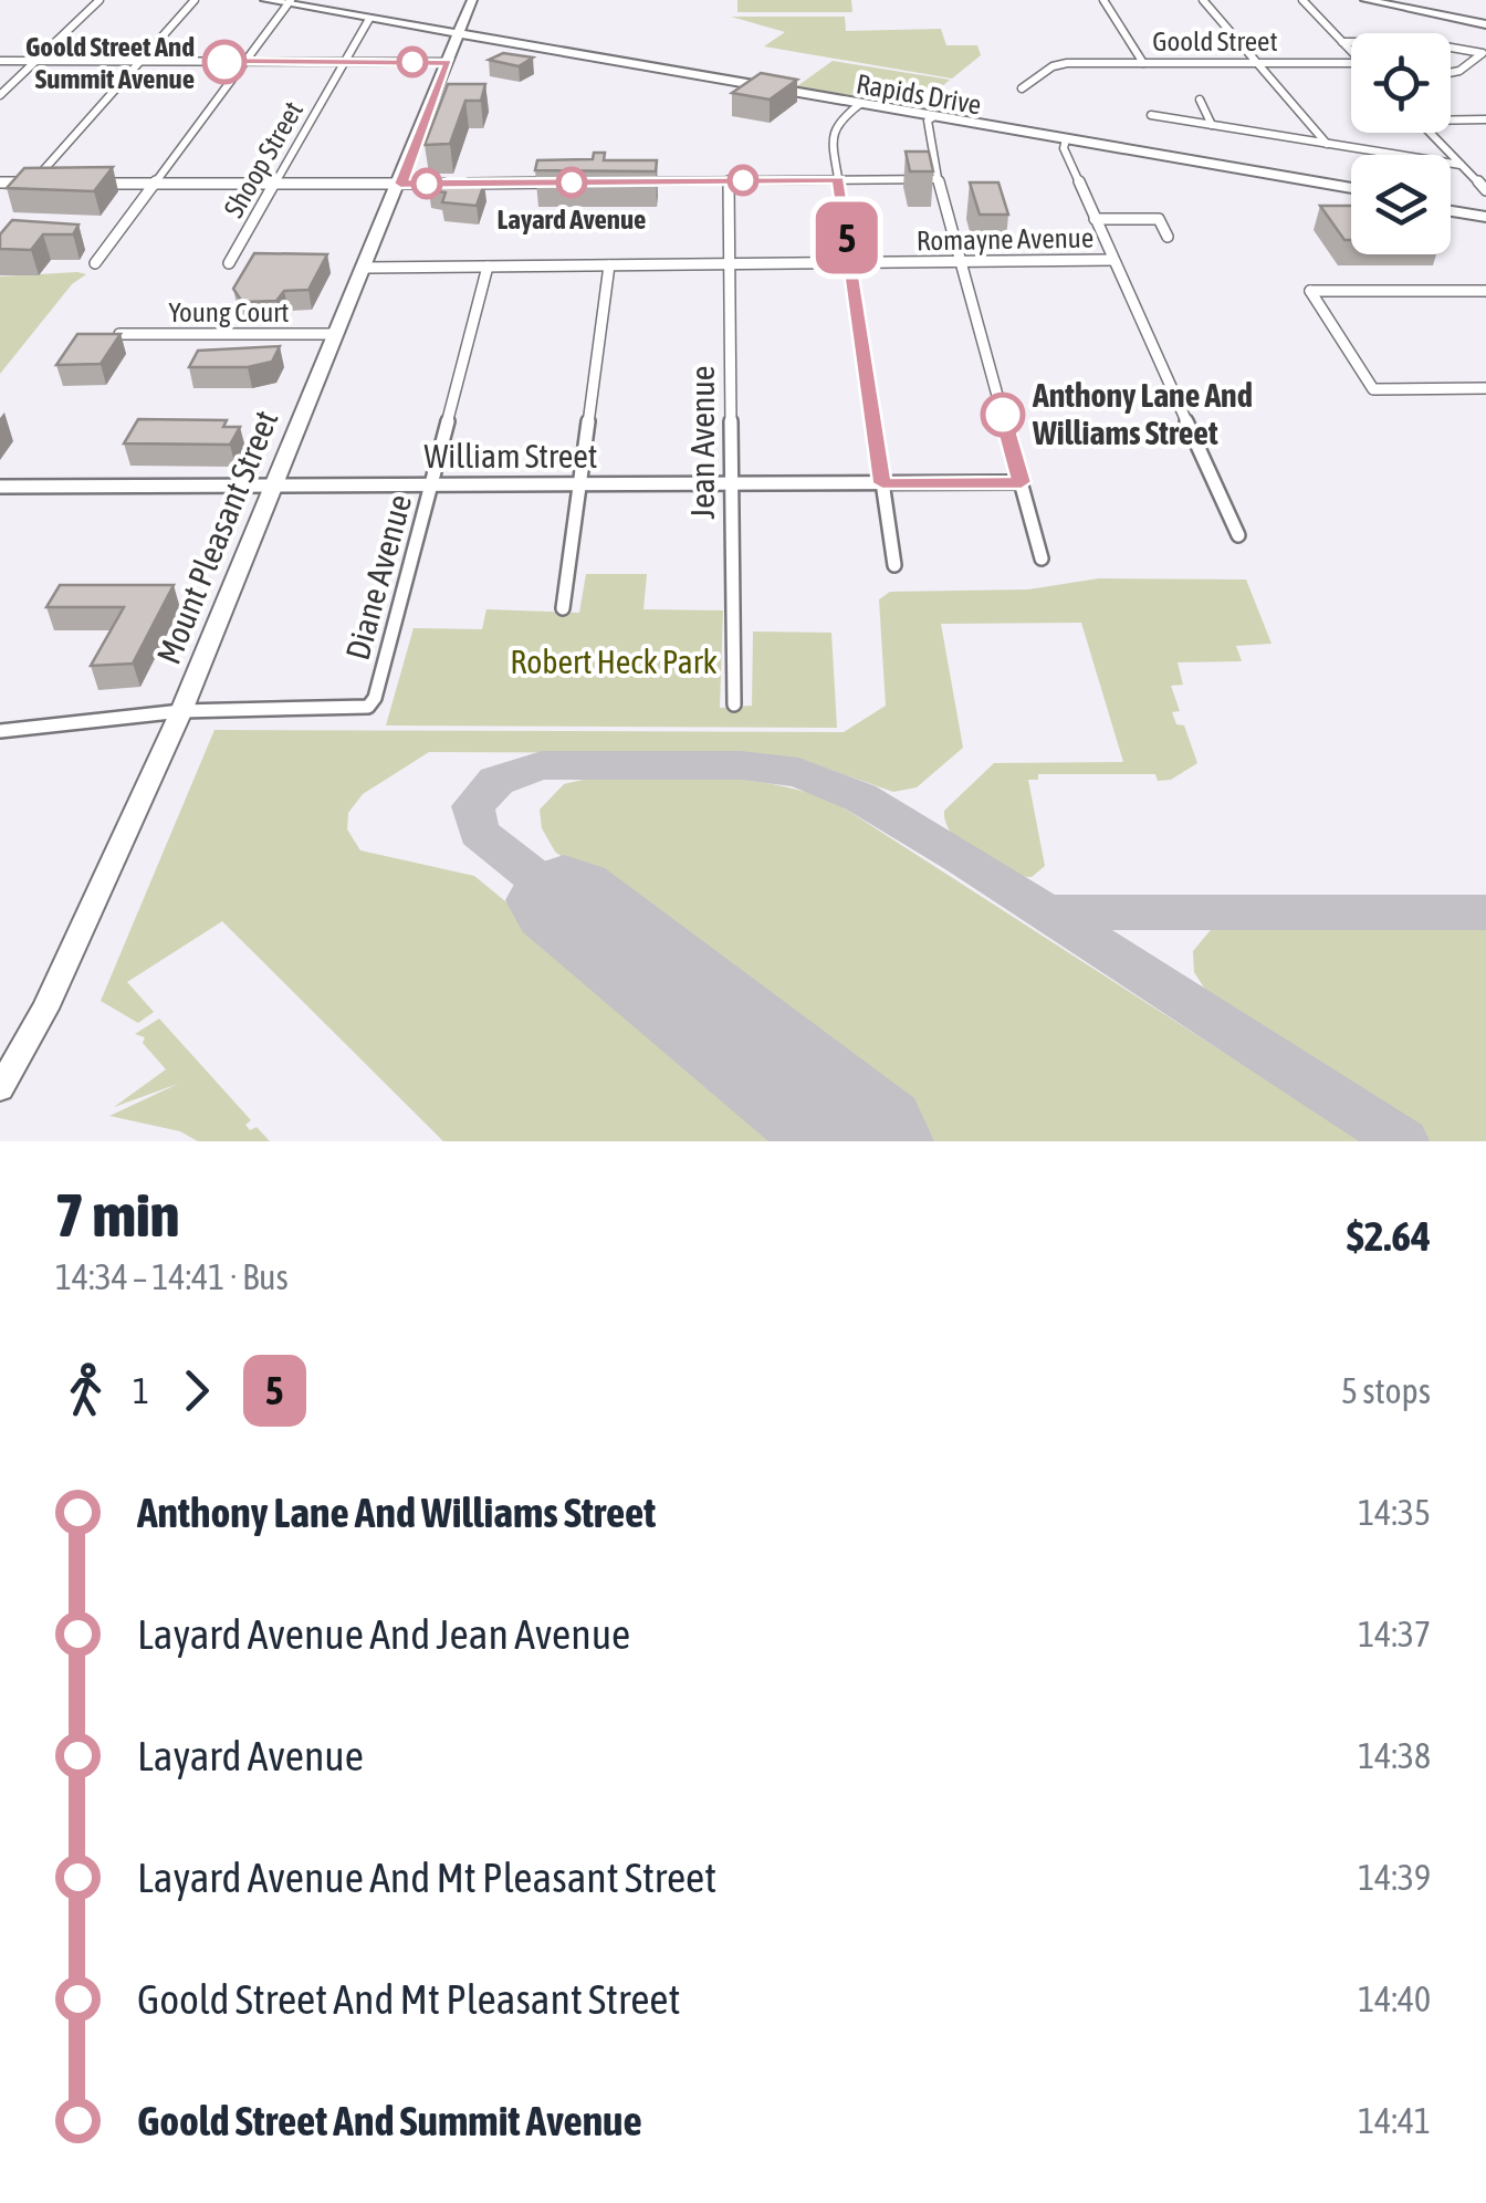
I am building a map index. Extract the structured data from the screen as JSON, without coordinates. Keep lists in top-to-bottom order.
{
  "streets": {
    "street": [
      "Goold Street",
      "Rapids Drive",
      "Shoop Street",
      "Romayne Avenue",
      "Young Court",
      "Jean Avenue",
      "William Street",
      "Mount Pleasant Street",
      "Diane Avenue"
    ]
  },
  "crossings": [
    ["Rapids Drive", "Shoop Street"],
    ["Rapids Drive", "Mount Pleasant Street"],
    ["Romayne Avenue", "Jean Avenue"],
    ["Romayne Avenue", "Mount Pleasant Street"],
    ["Romayne Avenue", "Diane Avenue"],
    ["Young Court", "Mount Pleasant Street"],
    ["Jean Avenue", "William Street"],
    ["William Street", "Mount Pleasant Street"],
    ["William Street", "Diane Avenue"],
    ["Mount Pleasant Street", "Diane Avenue"]
  ],
  "parks": ["Robert Heck Park"],
  "places": ["Goold Street And Summit Avenue", "Layard Avenue", "Anthony Lane And Williams Street"],
  "lines": ["bus line 5"],
  "page": {
    "on_map": "5",
    "heading": ["7 min", "14:34 – 14:41 · Bus", "$2.64"],
    "legs": ["1", "5", "5 stops"],
    "list": [
      {
        "name": "Anthony Lane And Williams Street",
        "value": "14:35"
      },
      {
        "name": "Layard Avenue And Jean Avenue",
        "value": "14:37"
      },
      {
        "name": "Layard Avenue",
        "value": "14:38"
      },
      {
        "name": "Layard Avenue And Mt Pleasant Street",
        "value": "14:39"
      },
      {
        "name": "Goold Street And Mt Pleasant Street",
        "value": "14:40"
      },
      {
        "name": "Goold Street And Summit Avenue",
        "value": "14:41"
      }
    ]
  }
}
